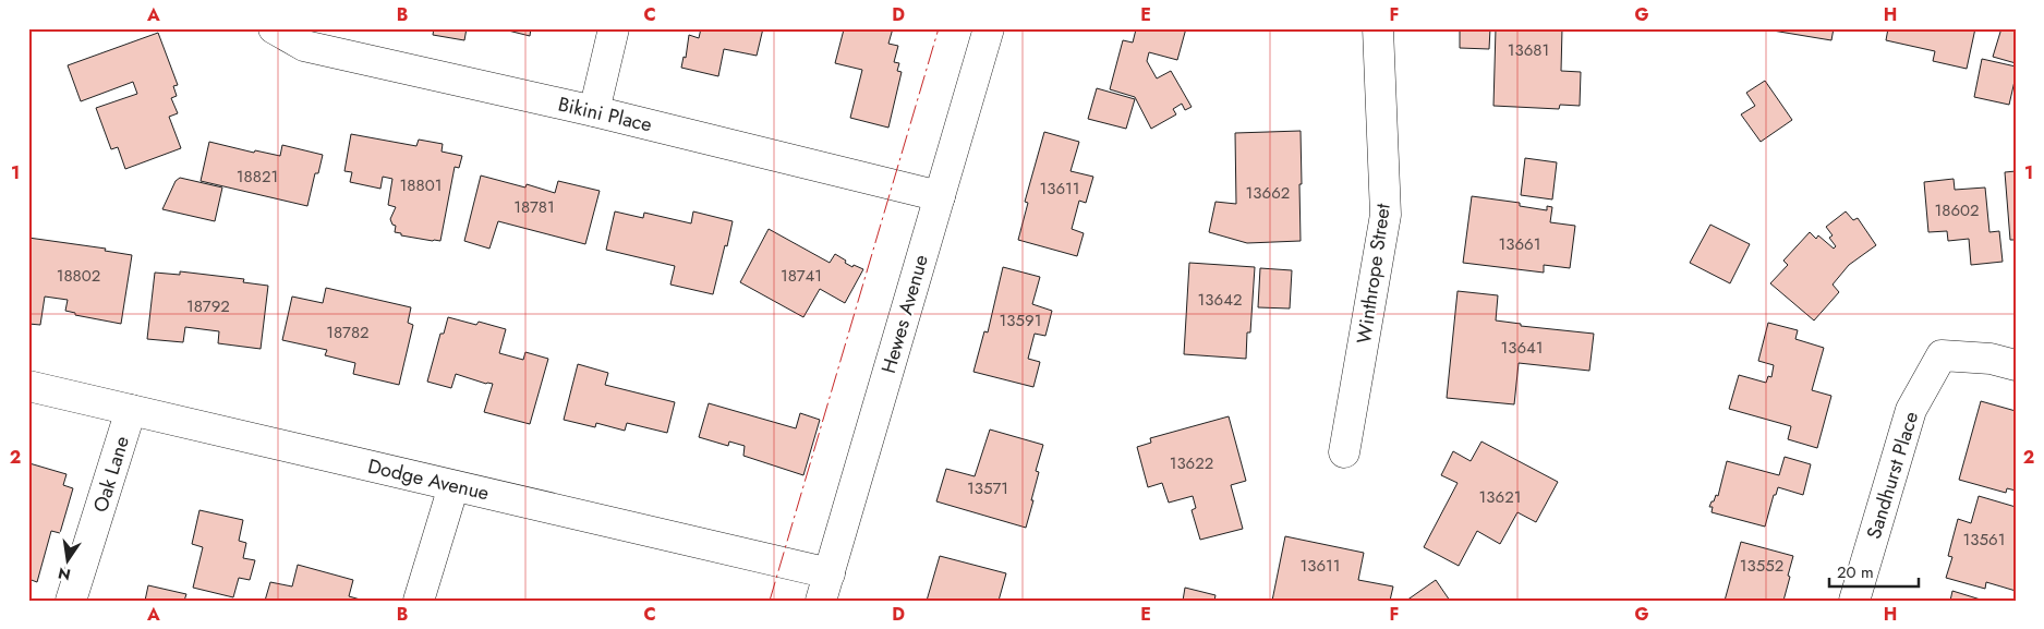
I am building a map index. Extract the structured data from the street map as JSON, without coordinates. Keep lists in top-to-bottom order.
{
  "streets": {
    "street": [
      "Bikini Place",
      "Winthrope Street",
      "Hewes Avenue",
      "Oak Lane",
      "Sandhurst Place",
      "Dodge Avenue"
    ]
  },
  "crossings": [
    ["Bikini Place", "Hewes Avenue"],
    ["Hewes Avenue", "Dodge Avenue"],
    ["Oak Lane", "Dodge Avenue"]
  ],
  "house_numbers": [
    "13681",
    "18821",
    "18801",
    "13611",
    "13662",
    "18781",
    "18602",
    "13661",
    "18802",
    "18741",
    "13642",
    "18792",
    "13591",
    "18782",
    "13641",
    "13622",
    "13571",
    "13621",
    "13561",
    "13611",
    "13552"
  ],
  "scale_bar": "20 m",
  "north": "bottom",
  "grid": {
    "columns": [
      "A",
      "B",
      "C",
      "D",
      "E",
      "F",
      "G",
      "H"
    ],
    "rows": ["1", "2"]
  }
}
